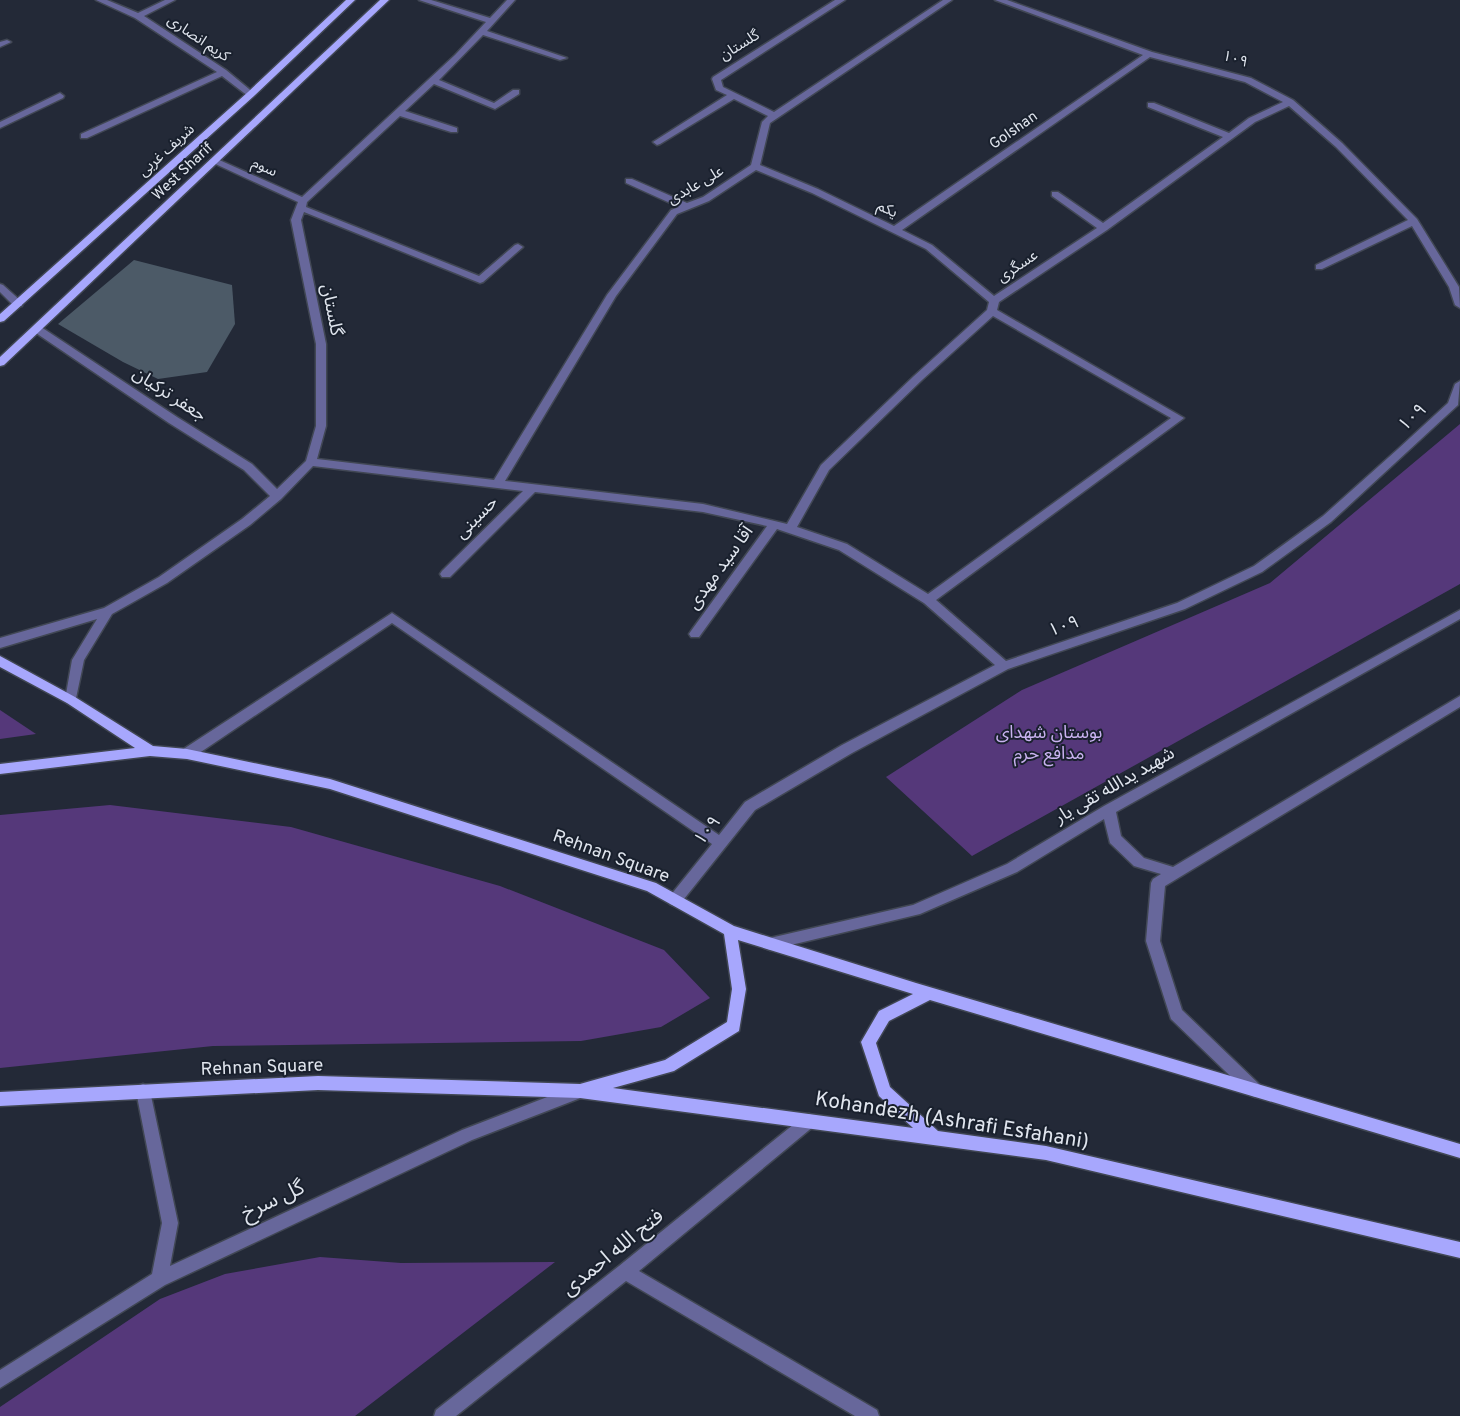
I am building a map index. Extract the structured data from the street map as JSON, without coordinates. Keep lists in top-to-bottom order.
{
  "streets": {
    "main road": [
      "شریف غربی",
      "West Sharif",
      "Rehnan Square",
      "Kohandezh (Ashrafi Esfahani)"
    ],
    "street": [
      "کریم انصاری",
      "گلستان",
      "۱۰۹",
      "Golshan",
      "سوم",
      "علی عابدی",
      "یکم",
      "عسگری",
      "جعفر ترکیان",
      "حسینی",
      "آقا سید مهدی",
      "شهید یدالله تقی یار",
      "گل سرخ",
      "فتح الله احمدی"
    ]
  },
  "crossings": [
    ["کریم انصاری", "شریف غربی"],
    ["گلستان", "سوم"],
    ["گلستان", "جعفر ترکیان"],
    ["۱۰۹", "Golshan"],
    ["۱۰۹", "عسگری"],
    ["۱۰۹", "Rehnan Square"],
    ["Golshan", "یکم"],
    ["سوم", "West Sharif"],
    ["West Sharif", "جعفر ترکیان"],
    ["علی عابدی", "یکم"],
    ["یکم", "عسگری"],
    ["Rehnan Square", "Kohandezh (Ashrafi Esfahani)"],
    ["Rehnan Square", "گل سرخ"],
    ["Kohandezh (Ashrafi Esfahani)", "گل سرخ"],
    ["Kohandezh (Ashrafi Esfahani)", "فتح الله احمدی"]
  ],
  "parks": ["بوستان شهدای مدافع حرم"]
}
